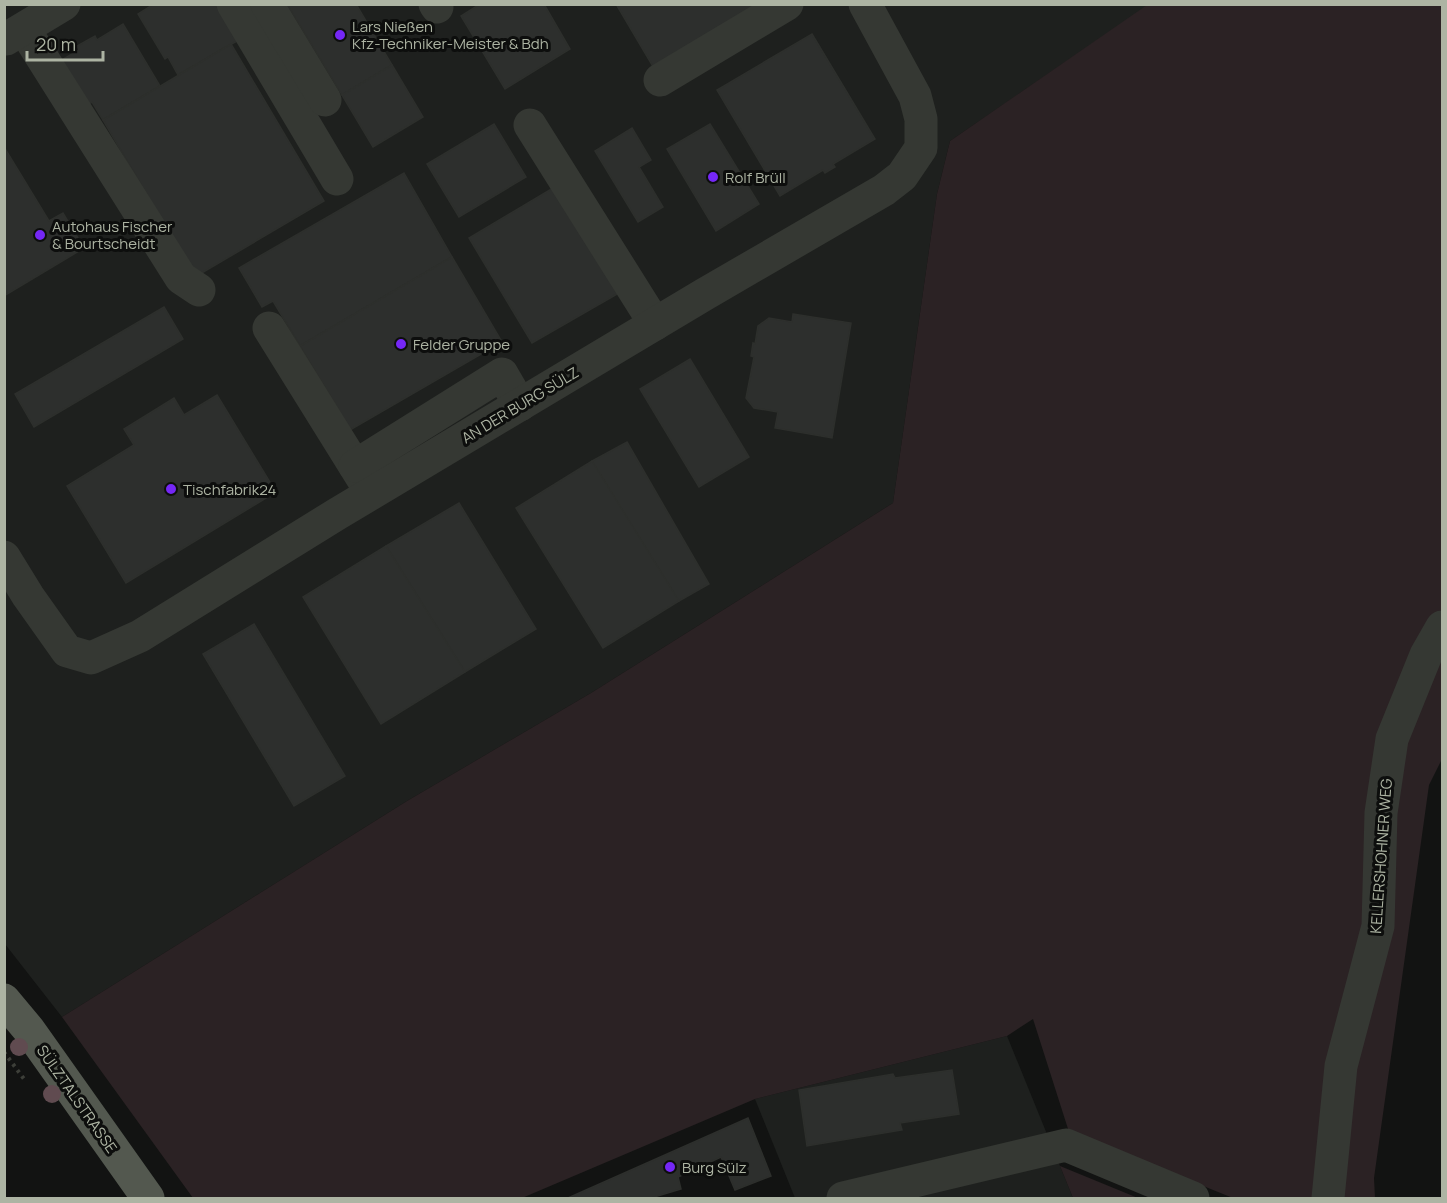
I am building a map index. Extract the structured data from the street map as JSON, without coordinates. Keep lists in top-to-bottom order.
{
  "streets": {
    "main road": ["SÜLZTALSTRASSE"],
    "street": ["AN DER BURG SÜLZ", "KELLERSHOHNER WEG"]
  },
  "places": [
    "Lars Nießen Kfz-Techniker-Meister & Bdh",
    "Rolf Brüll",
    "Autohaus Fischer & Bourtscheidt",
    "Felder Gruppe",
    "Tischfabrik24",
    "Burg Sülz"
  ],
  "scale_bar": "20 m"
}
